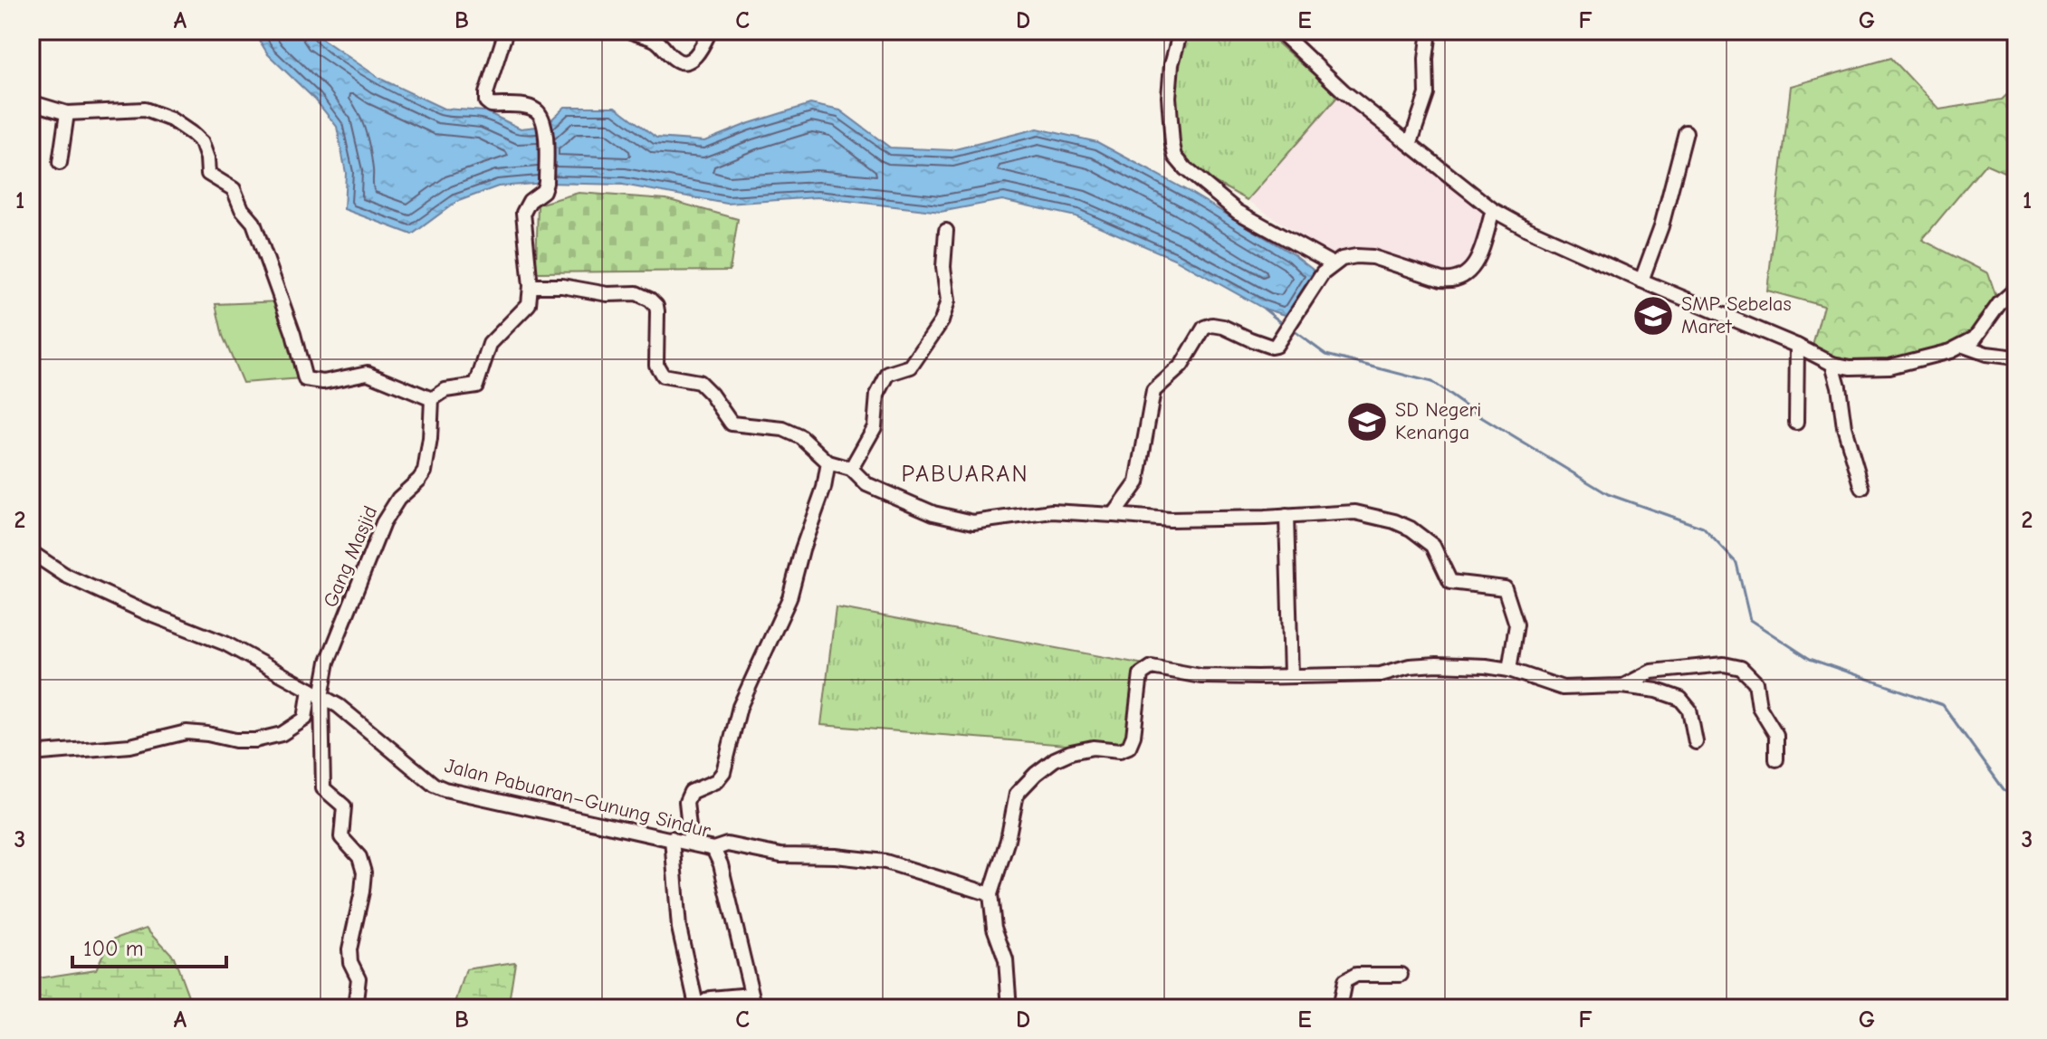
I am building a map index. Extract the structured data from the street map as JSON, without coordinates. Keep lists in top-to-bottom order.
{
  "streets": {
    "street": ["Gang Masjid", "Jalan Pabuaran–Gunung Sindur"]
  },
  "crossings": [
    ["Gang Masjid", "Jalan Pabuaran–Gunung Sindur"]
  ],
  "districts": ["PABUARAN"],
  "places": {
    "school or university": ["SMP Sebelas Maret", "SD Negeri Kenanga"]
  },
  "scale_bar": "100 m",
  "grid": {
    "columns": [
      "A",
      "B",
      "C",
      "D",
      "E",
      "F",
      "G"
    ],
    "rows": ["1", "2", "3"]
  }
}
